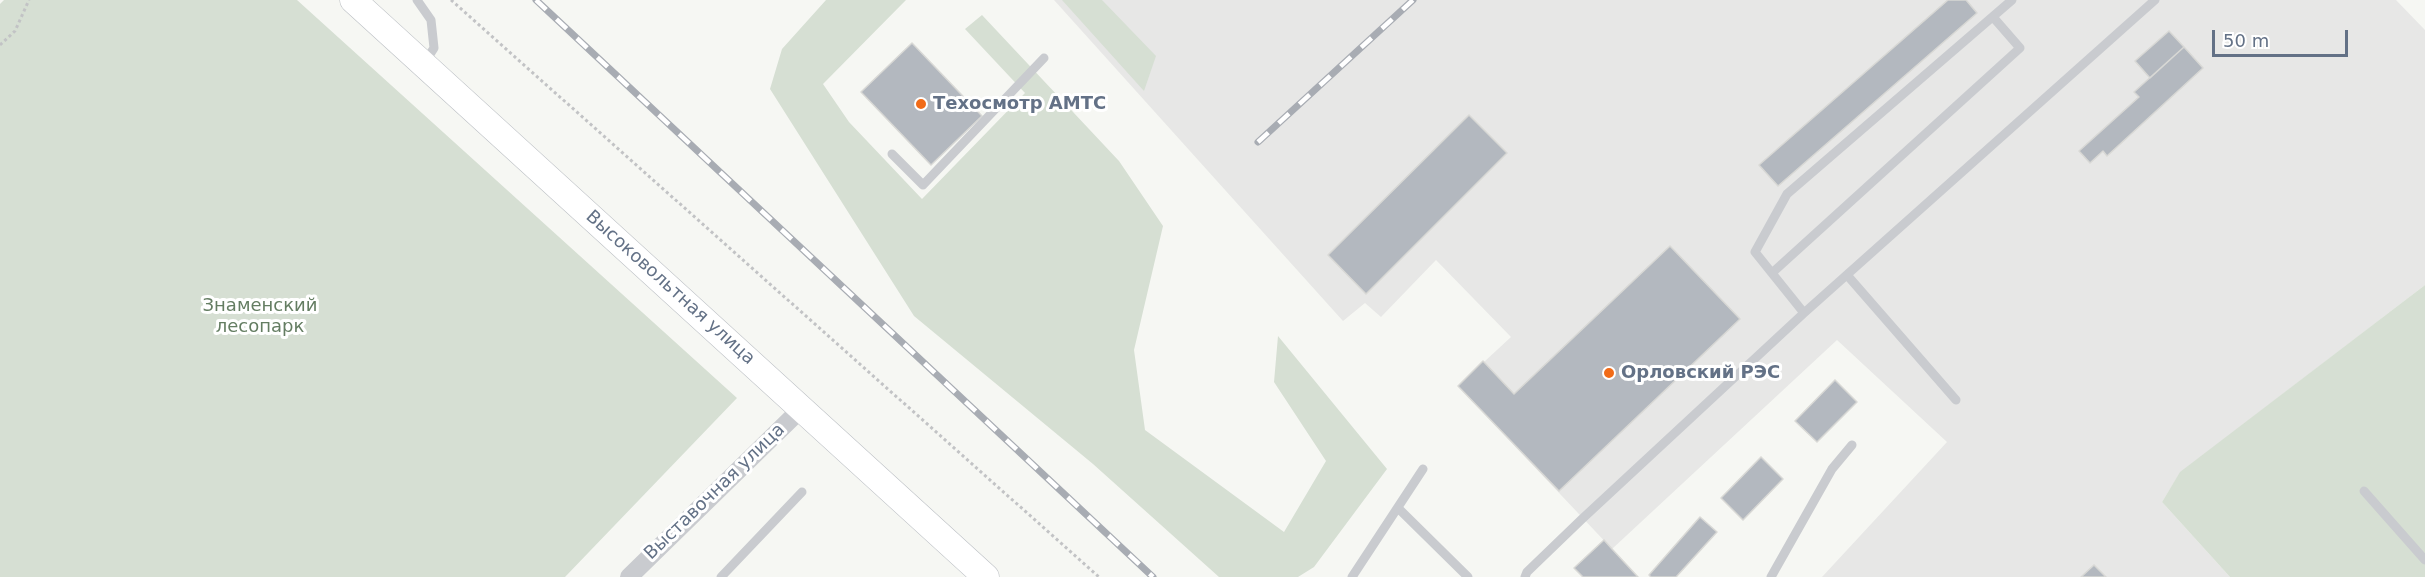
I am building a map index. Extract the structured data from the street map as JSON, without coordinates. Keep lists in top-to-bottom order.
{
  "streets": {
    "main road": ["Высоковольтная улица"],
    "street": ["Выставочная улица"]
  },
  "crossings": [
    ["Высоковольтная улица", "Выставочная улица"]
  ],
  "parks": ["Знаменский лесопарк"],
  "places": ["Техосмотр АМТС", "Орловский РЭС"],
  "scale_bar": "50 m"
}
